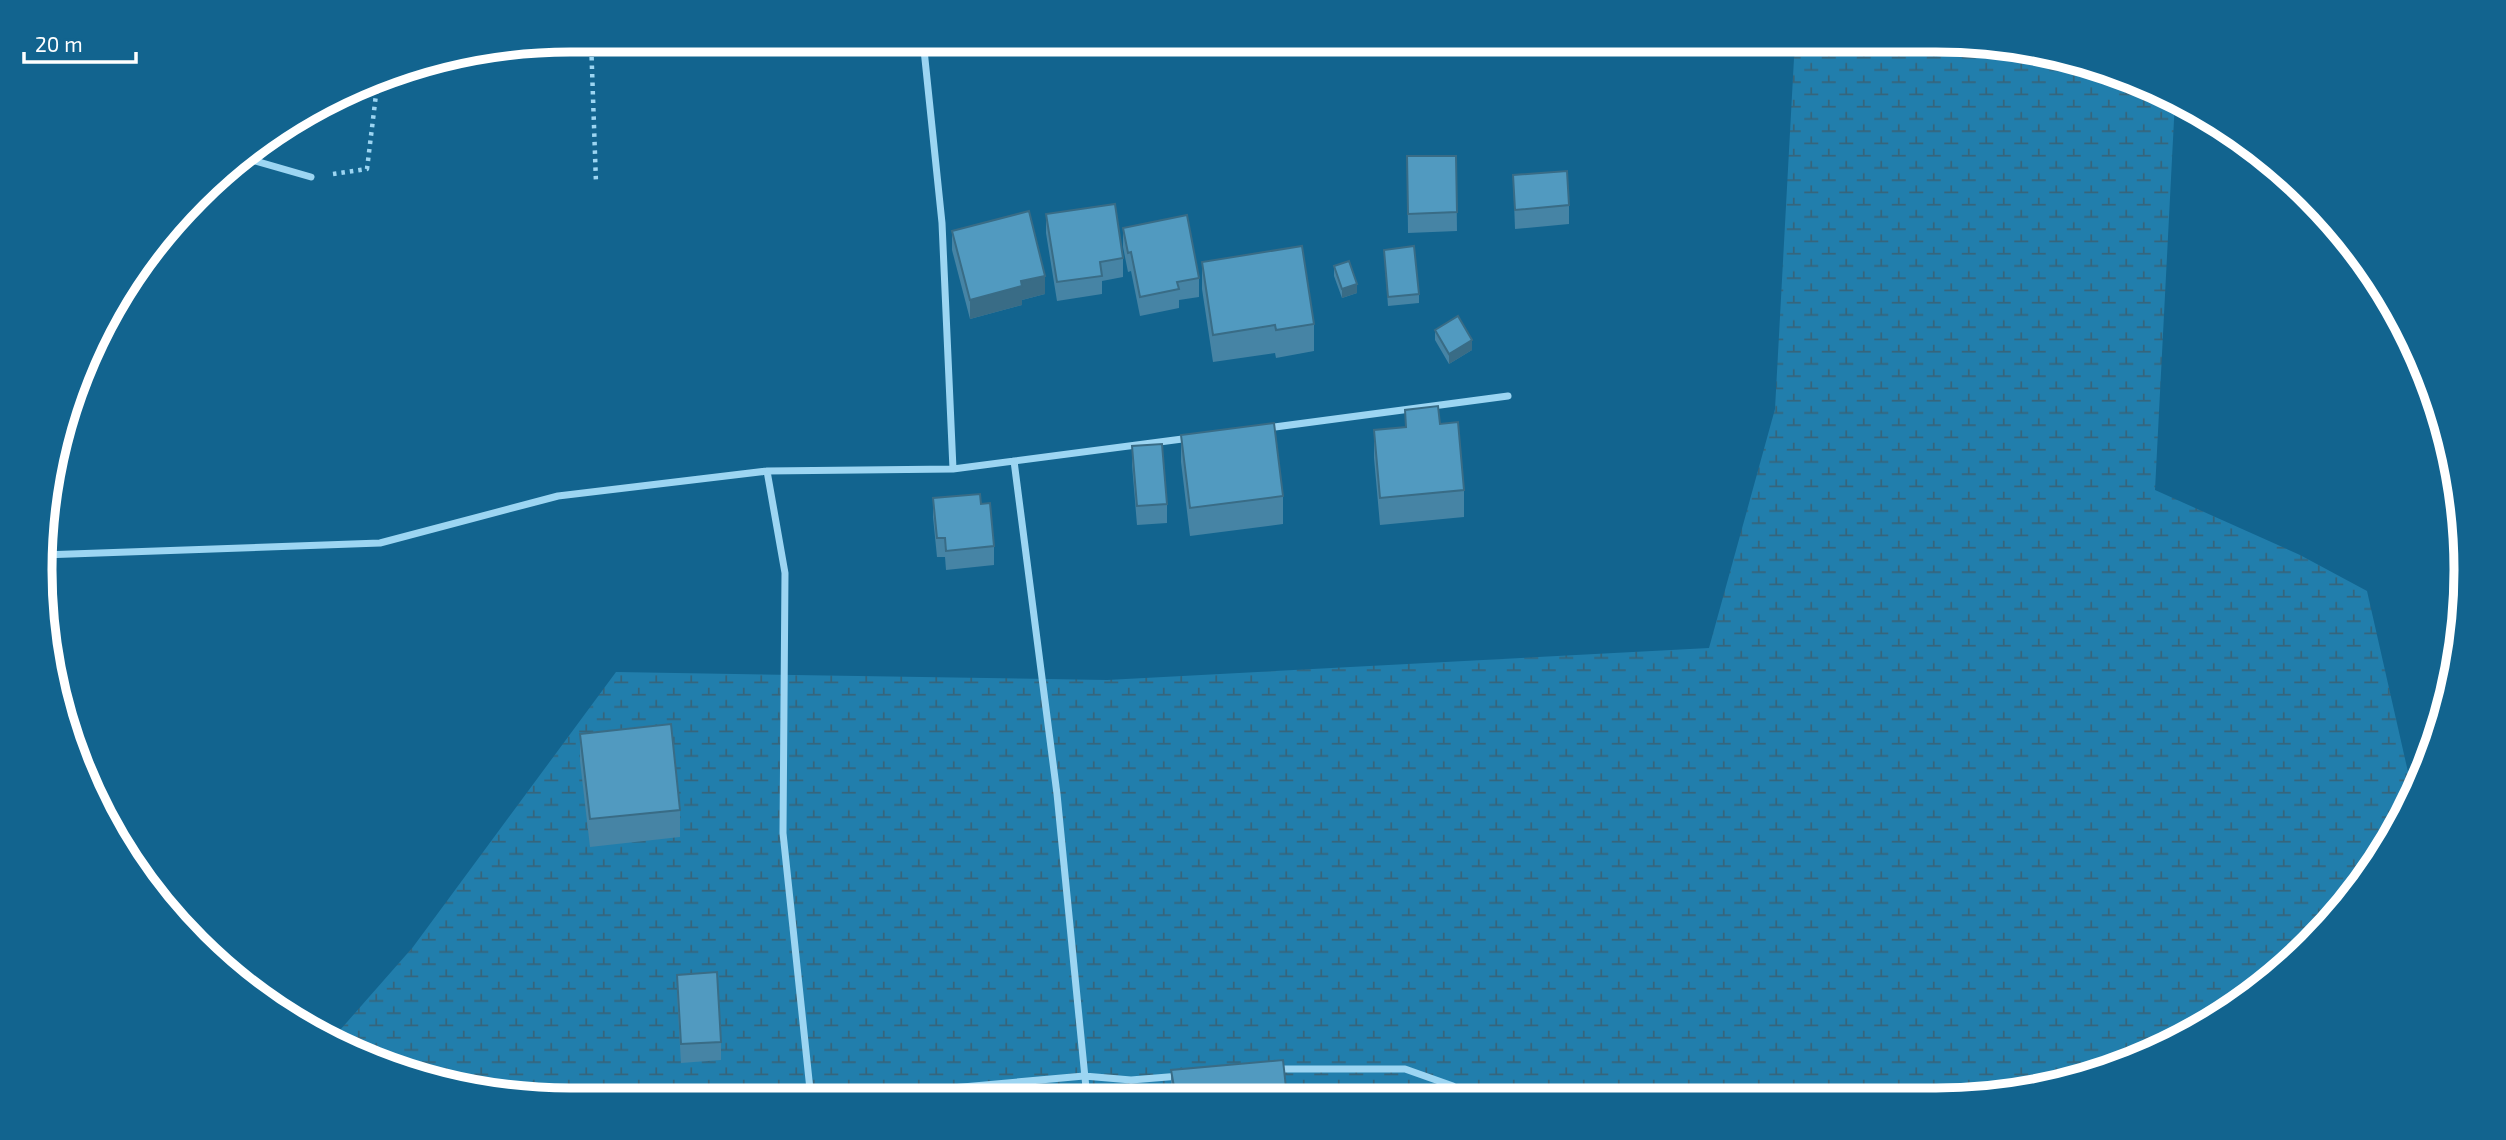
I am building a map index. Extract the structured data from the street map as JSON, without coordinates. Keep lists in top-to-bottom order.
{
  "scale_bar": "20 m"
}
